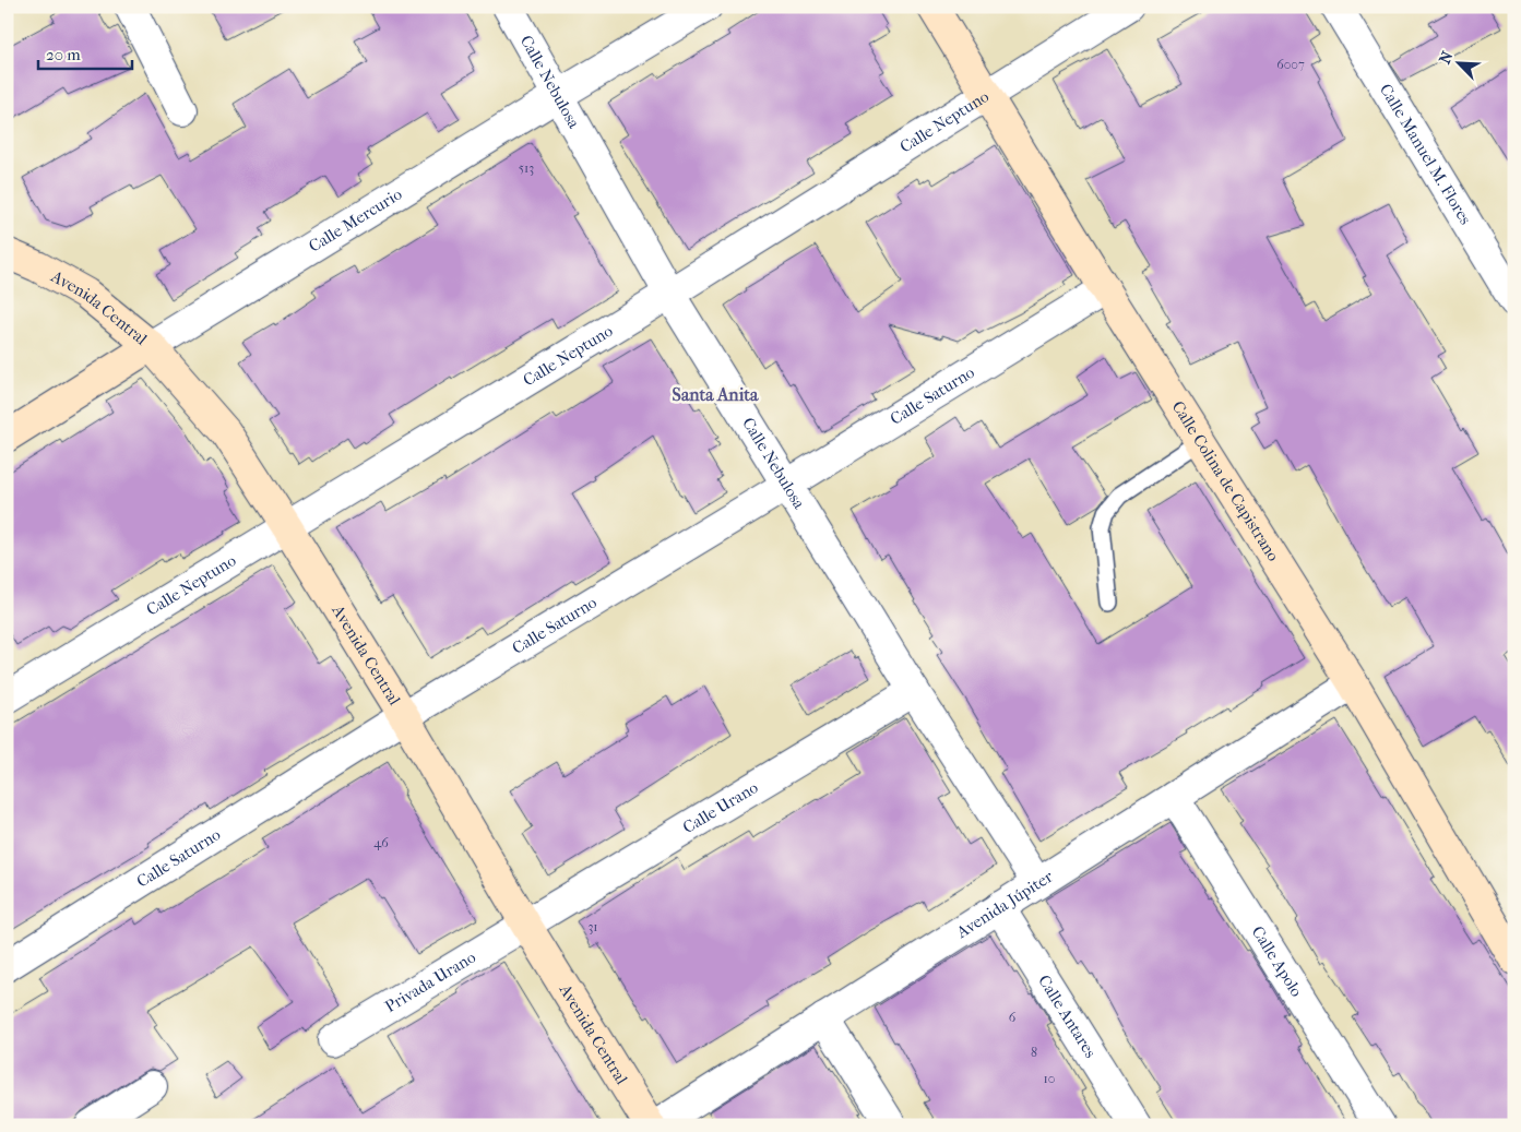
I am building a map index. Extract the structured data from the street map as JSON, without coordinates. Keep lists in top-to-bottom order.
{
  "streets": {
    "street": [
      "Calle Nebulosa",
      "Calle Neptuno",
      "Calle Manuel M. Flores",
      "Calle Mercurio",
      "Avenida Central",
      "Calle Saturno",
      "Calle Colina de Capistrano",
      "Calle Urano",
      "Avenida Júpiter",
      "Calle Apolo",
      "Privada Urano",
      "Calle Antares"
    ]
  },
  "crossings": [
    ["Calle Nebulosa", "Calle Neptuno"],
    ["Calle Nebulosa", "Calle Mercurio"],
    ["Calle Nebulosa", "Calle Saturno"],
    ["Calle Nebulosa", "Calle Urano"],
    ["Calle Nebulosa", "Avenida Júpiter"],
    ["Calle Neptuno", "Avenida Central"],
    ["Calle Neptuno", "Calle Colina de Capistrano"],
    ["Calle Mercurio", "Avenida Central"],
    ["Avenida Central", "Calle Saturno"],
    ["Avenida Central", "Calle Urano"],
    ["Avenida Central", "Privada Urano"],
    ["Calle Saturno", "Calle Colina de Capistrano"],
    ["Calle Colina de Capistrano", "Avenida Júpiter"],
    ["Calle Urano", "Privada Urano"],
    ["Avenida Júpiter", "Calle Apolo"],
    ["Avenida Júpiter", "Calle Antares"]
  ],
  "districts": ["Santa Anita"],
  "house_numbers": [
    "6007",
    "513",
    "46",
    "31",
    "6",
    "8",
    "10"
  ],
  "scale_bar": "20 m",
  "north": "top left"
}
